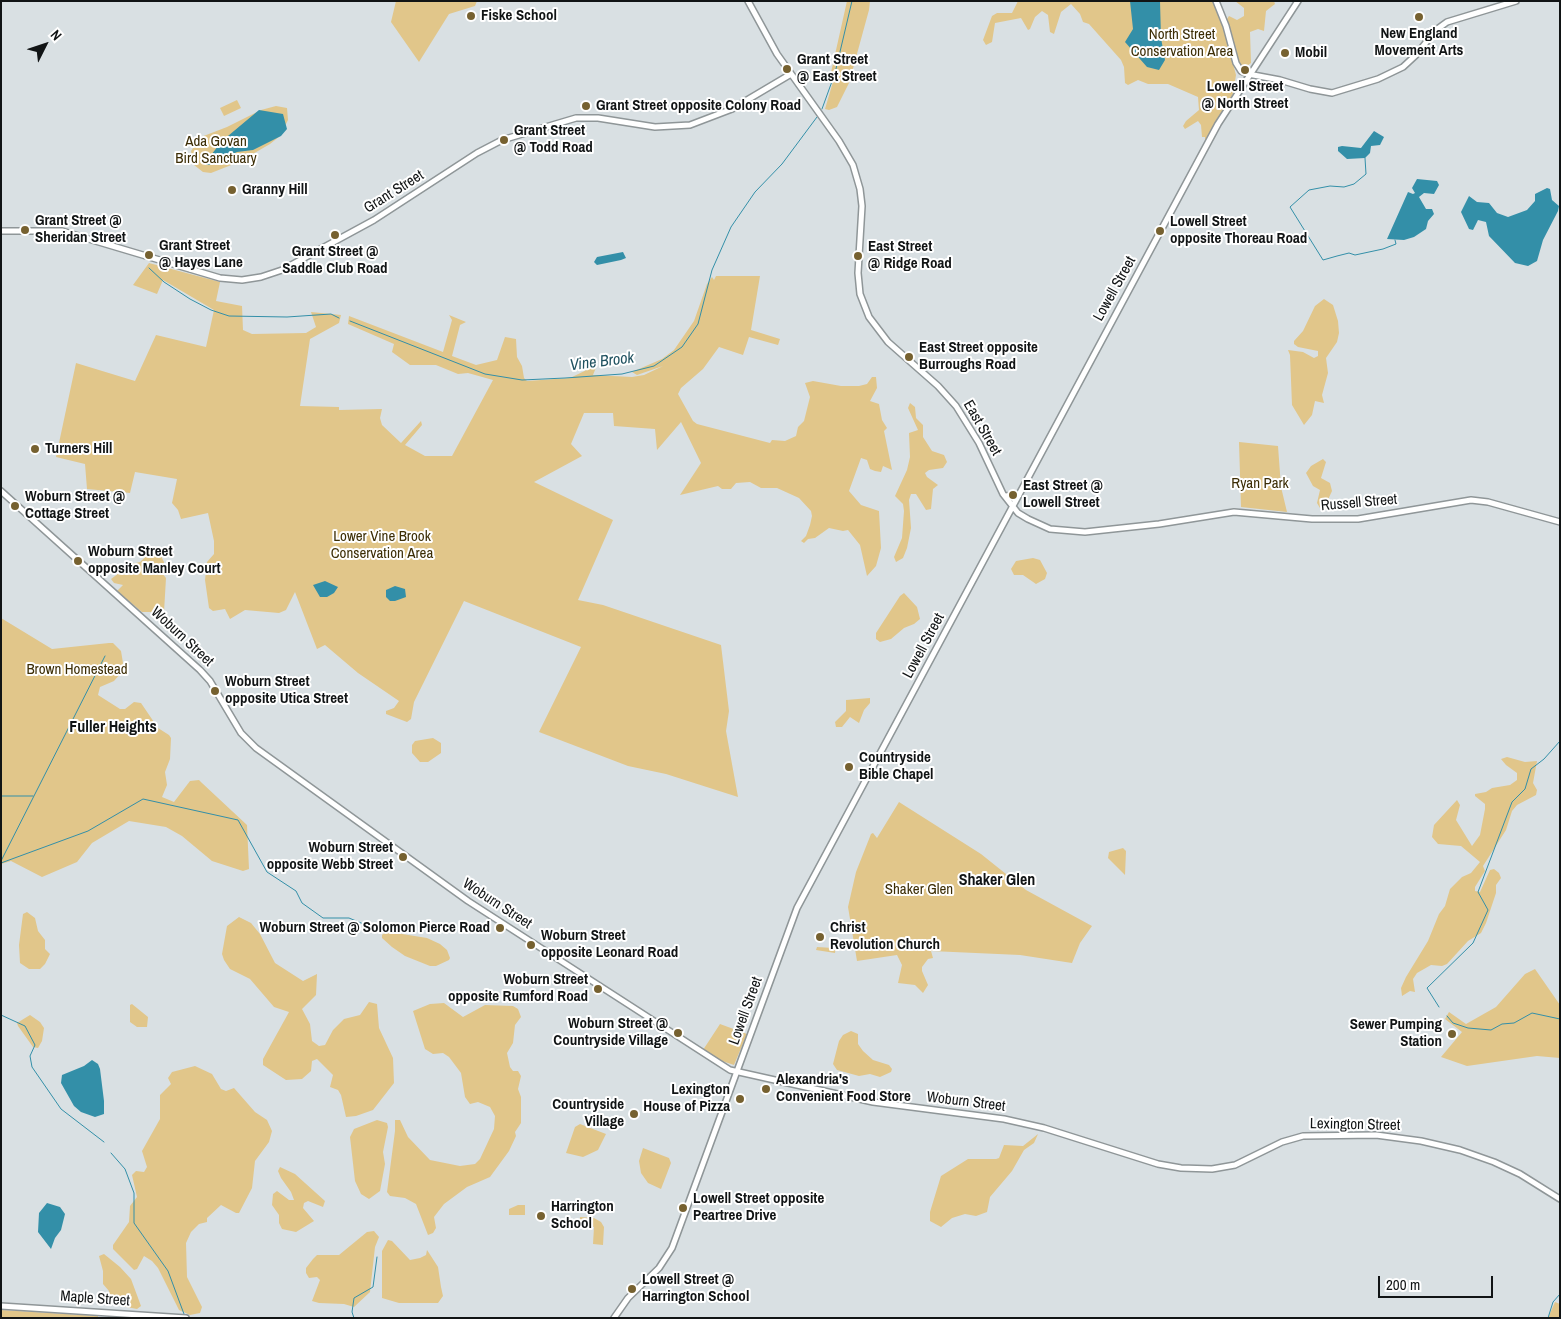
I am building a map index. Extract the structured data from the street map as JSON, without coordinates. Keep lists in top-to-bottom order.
{
  "streets": {
    "main road": [
      "Grant Street",
      "Lowell Street",
      "East Street",
      "Russell Street",
      "Woburn Street",
      "Lexington Street",
      "Maple Street"
    ]
  },
  "crossings": [
    ["Grant Street", "East Street"],
    ["Lowell Street", "East Street"],
    ["Lowell Street", "Woburn Street"],
    ["East Street", "Russell Street"],
    ["Woburn Street", "Lexington Street"]
  ],
  "districts": ["Fuller Heights", "Shaker Glen"],
  "water": ["Vine Brook"],
  "parks": [
    "North Street Conservation Area",
    "Ada Govan Bird Sanctuary",
    "Ryan Park",
    "Lower Vine Brook Conservation Area",
    "Brown Homestead",
    "Shaker Glen"
  ],
  "places": [
    "Fiske School",
    "New England Movement Arts",
    "Mobil",
    "Grant Street @ East Street",
    "Lowell Street @ North Street",
    "Grant Street opposite Colony Road",
    "Grant Street @ Todd Road",
    "Granny Hill",
    "Grant Street @ Sheridan Street",
    "Lowell Street opposite Thoreau Road",
    "Grant Street @ Saddle Club Road",
    "Grant Street @ Hayes Lane",
    "East Street @ Ridge Road",
    "East Street opposite Burroughs Road",
    "Turners Hill",
    "East Street @ Lowell Street",
    "Woburn Street @ Cottage Street",
    "Woburn Street opposite Manley Court",
    "Woburn Street opposite Utica Street",
    "Countryside Bible Chapel",
    "Woburn Street opposite Webb Street",
    "Woburn Street @ Solomon Pierce Road",
    "Christ Revolution Church",
    "Woburn Street opposite Leonard Road",
    "Woburn Street opposite Rumford Road",
    "Woburn Street @ Countryside Village",
    "Sewer Pumping Station",
    "Alexandria's Convenient Food Store",
    "Lexington House of Pizza",
    "Countryside Village",
    "Lowell Street opposite Peartree Drive",
    "Harrington School",
    "Lowell Street @ Harrington School"
  ],
  "scale_bar": "200 m",
  "north": "top right"
}
